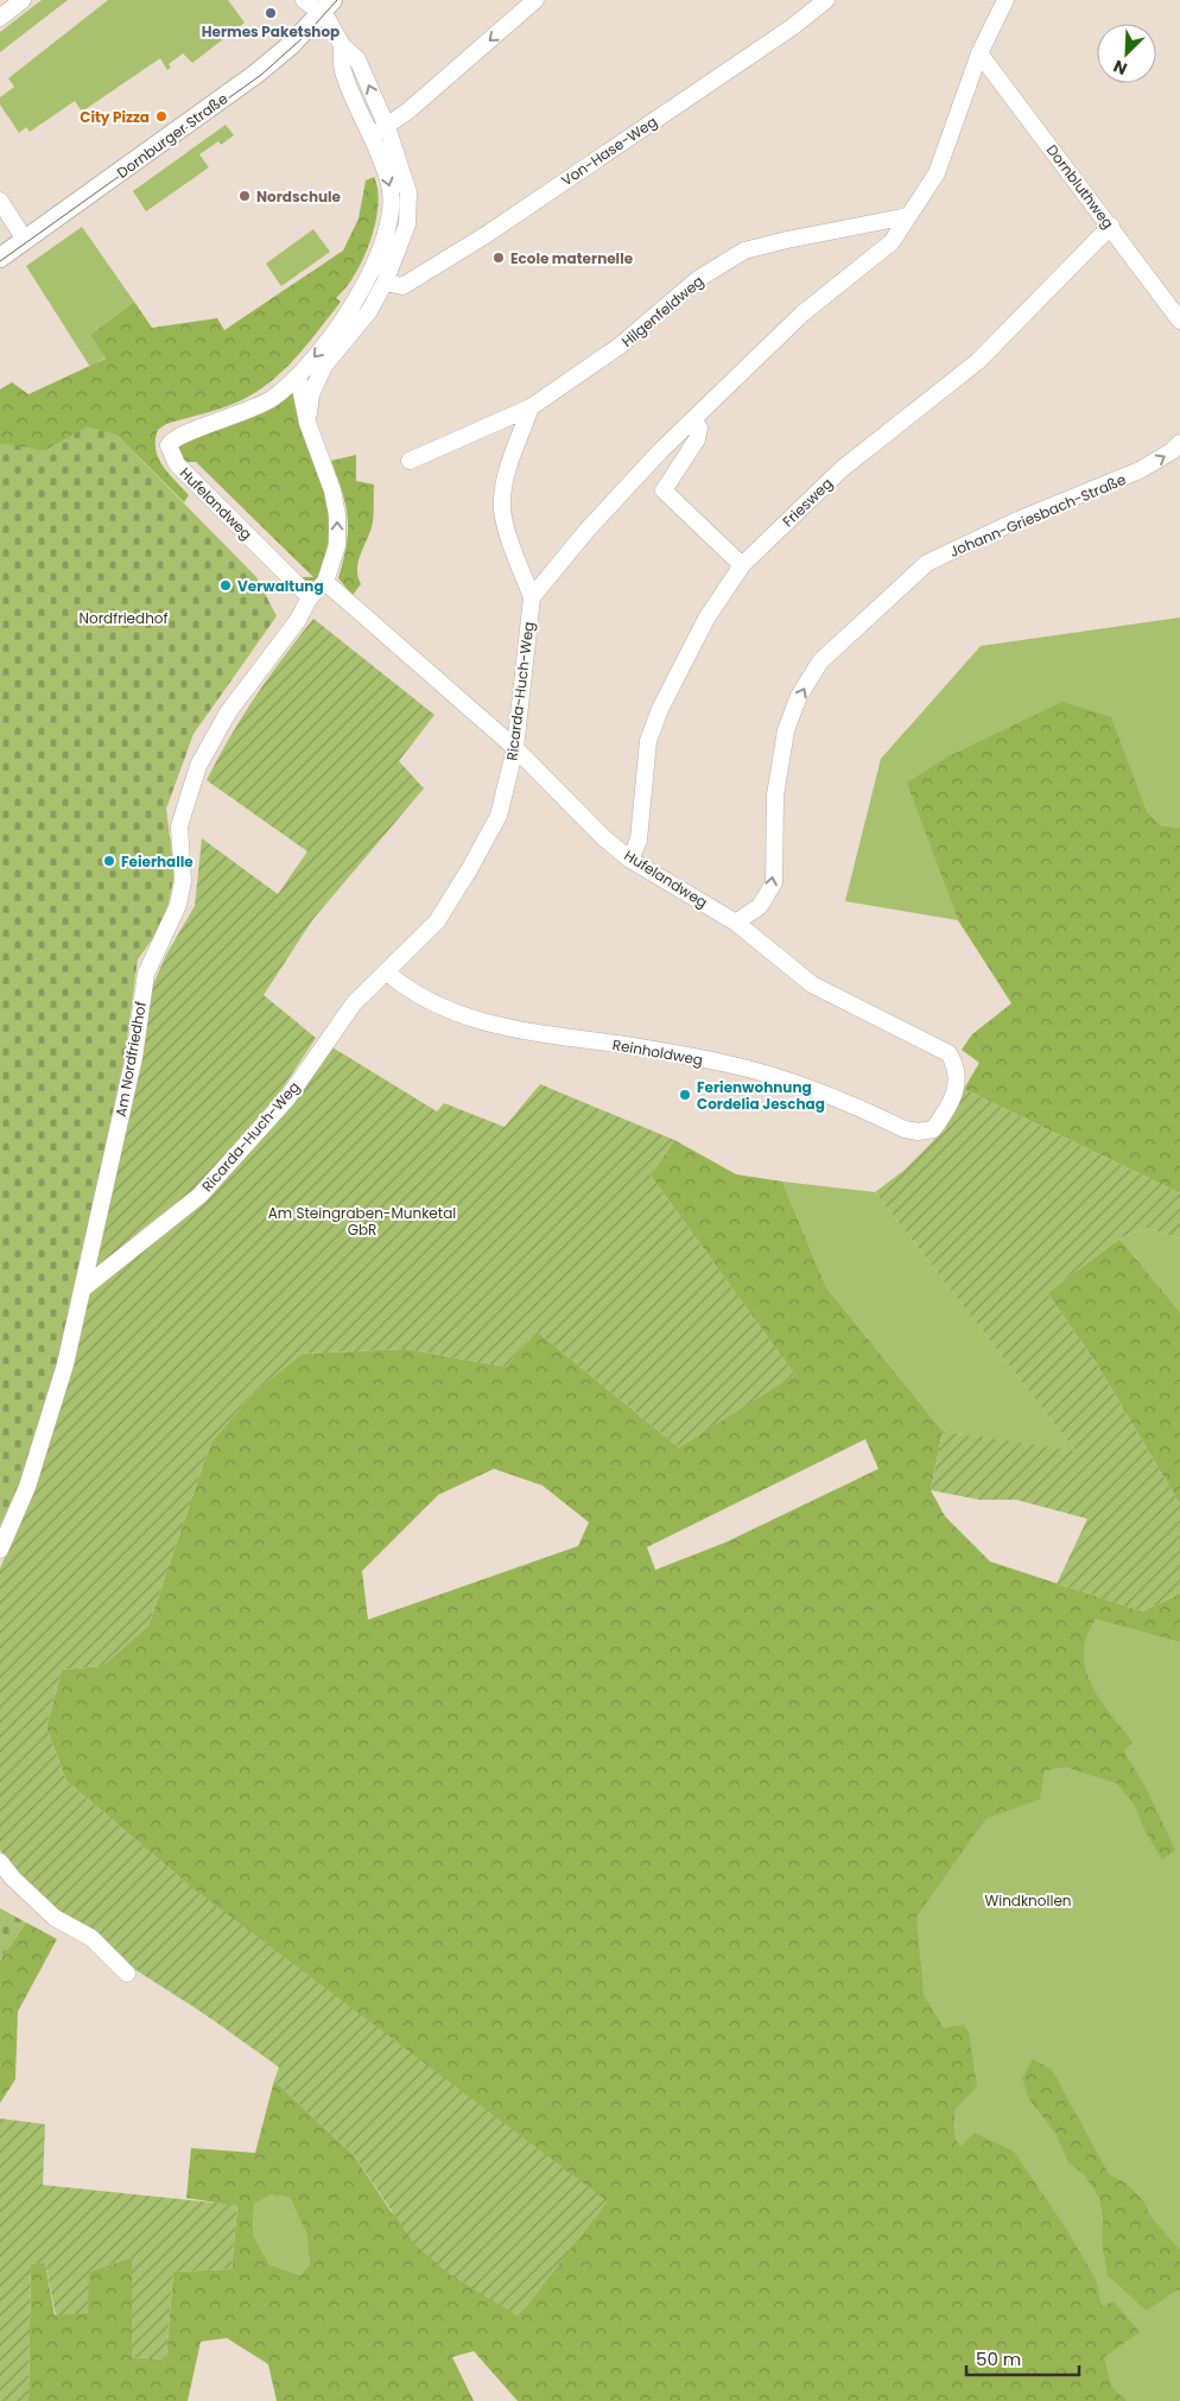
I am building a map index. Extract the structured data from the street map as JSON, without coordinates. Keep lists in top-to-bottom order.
{
  "streets": {
    "street": [
      "Dornburger Straße",
      "Von-Hase-Weg",
      "Dornbluthweg",
      "Hilgenfeldweg",
      "Friesweg",
      "Hufelandweg",
      "Johann-Griesbach-Straße",
      "Ricarda-Huch-Weg",
      "Reinholdweg",
      "Am Nordfriedhof"
    ]
  },
  "crossings": [
    ["Dornburger Straße", "Hufelandweg"],
    ["Von-Hase-Weg", "Hufelandweg"],
    ["Dornbluthweg", "Friesweg"],
    ["Friesweg", "Hufelandweg"],
    ["Hufelandweg", "Johann-Griesbach-Straße"],
    ["Hufelandweg", "Ricarda-Huch-Weg"],
    ["Hufelandweg", "Reinholdweg"],
    ["Hufelandweg", "Am Nordfriedhof"],
    ["Ricarda-Huch-Weg", "Reinholdweg"],
    ["Ricarda-Huch-Weg", "Am Nordfriedhof"]
  ],
  "one_way": ["Johann-Griesbach-Straße"],
  "parks": ["Nordfriedhof", "Am Steingraben-Munketal GbR", "Windknollen"],
  "places": [
    "Hermes Paketshop",
    "City Pizza",
    "Nordschule",
    "Ecole maternelle",
    "Verwaltung",
    "Feierhalle",
    "Ferienwohnung Cordelia Jeschag"
  ],
  "scale_bar": "50 m",
  "north": "bottom left"
}
